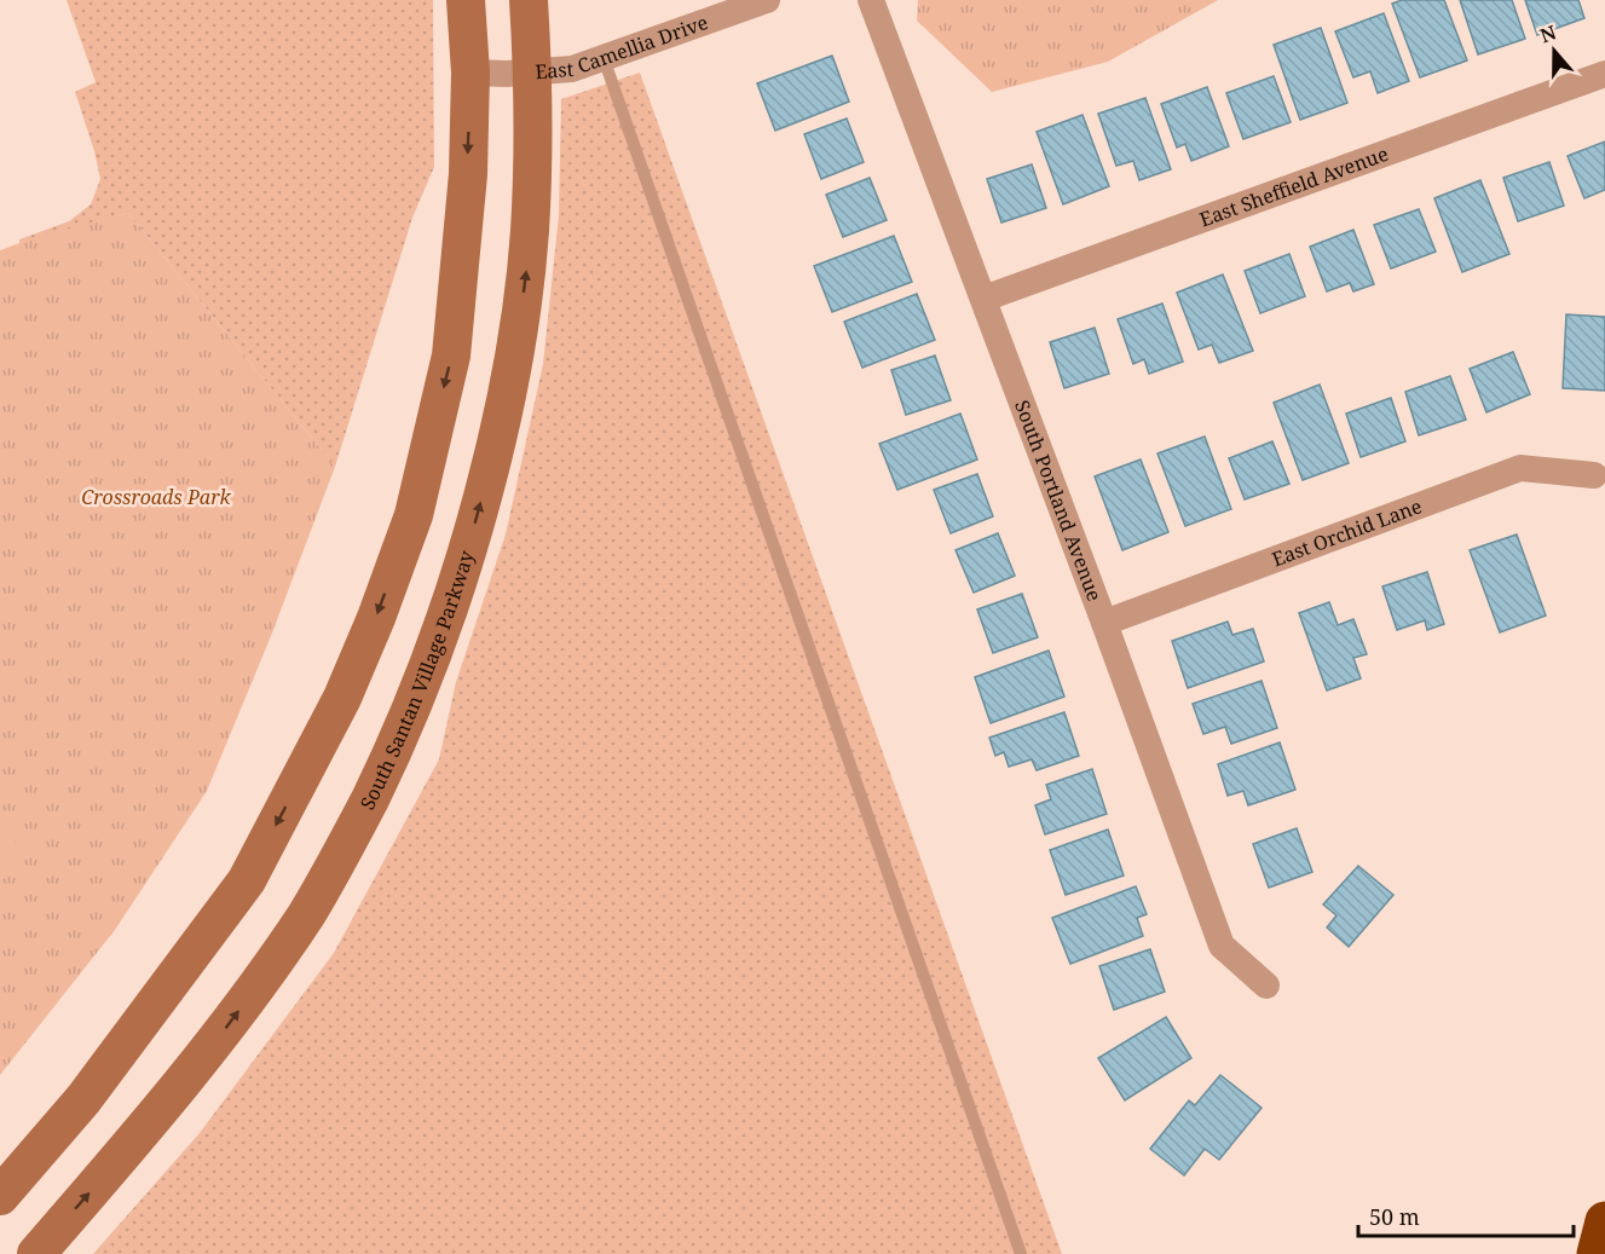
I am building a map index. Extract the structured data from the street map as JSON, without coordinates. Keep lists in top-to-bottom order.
{
  "streets": {
    "main road": ["South Santan Village Parkway"],
    "street": [
      "East Camellia Drive",
      "East Sheffield Avenue",
      "South Portland Avenue",
      "East Orchid Lane"
    ]
  },
  "crossings": [
    ["East Camellia Drive", "South Santan Village Parkway"],
    ["East Sheffield Avenue", "South Portland Avenue"],
    ["South Portland Avenue", "East Orchid Lane"]
  ],
  "parks": ["Crossroads Park"],
  "scale_bar": "50 m",
  "north": "top"
}
